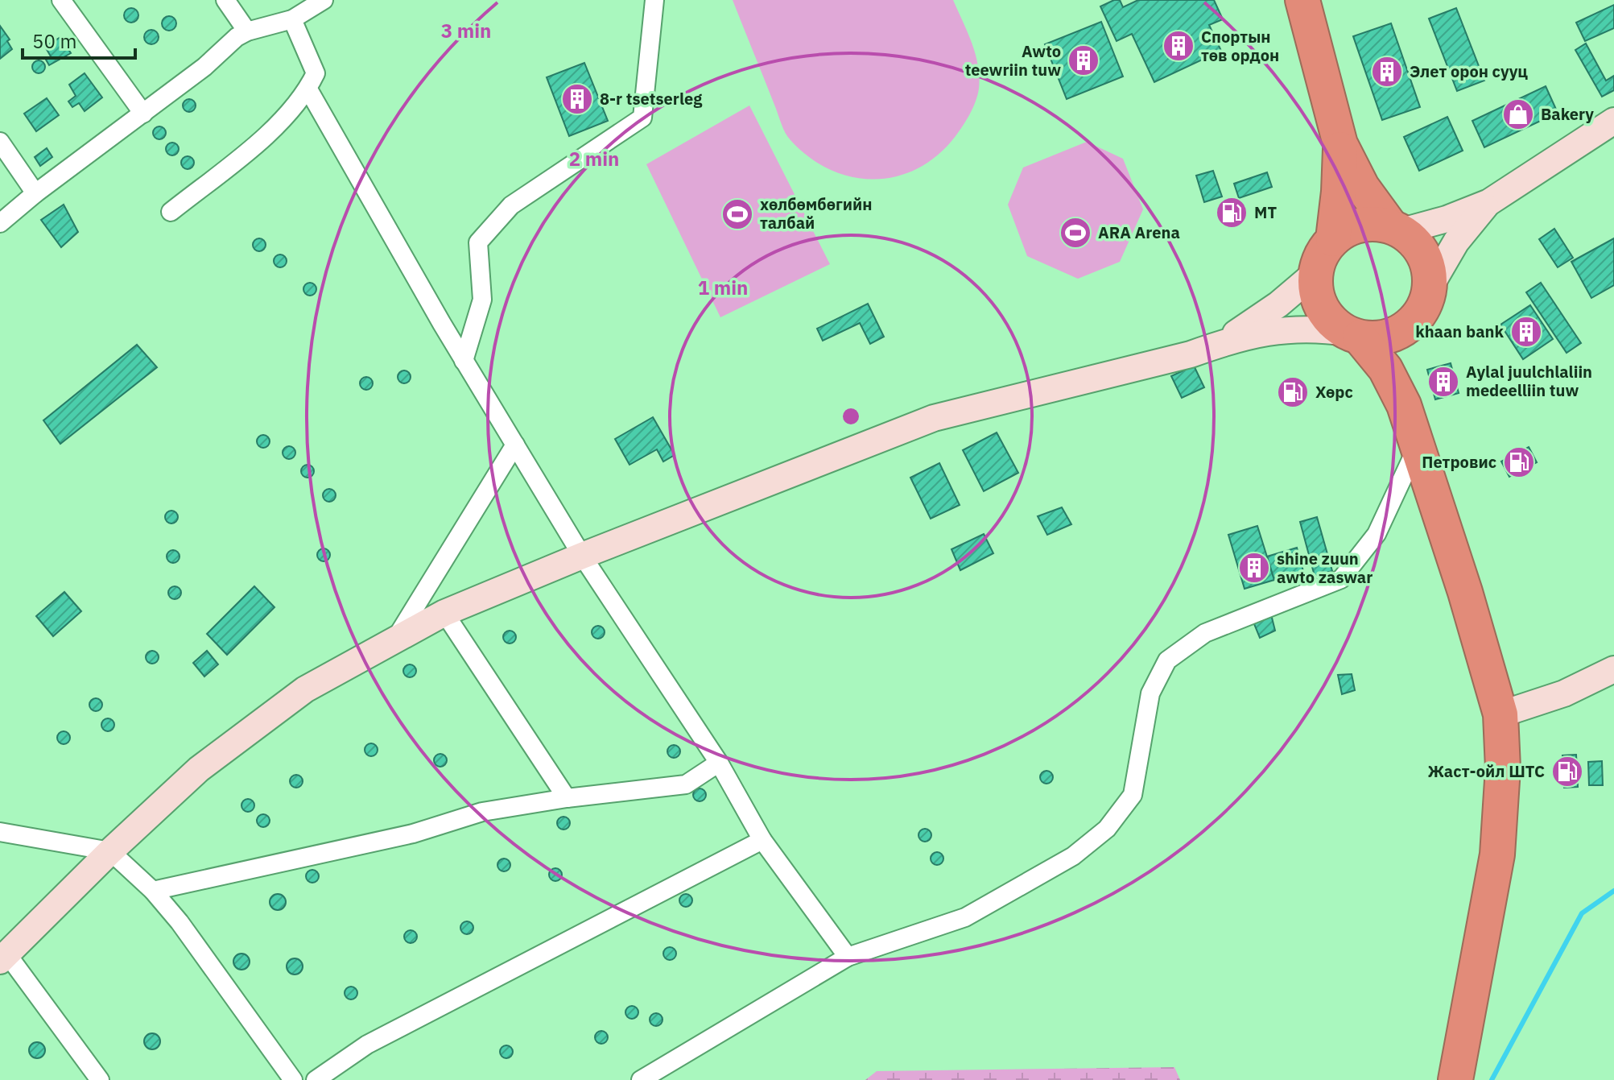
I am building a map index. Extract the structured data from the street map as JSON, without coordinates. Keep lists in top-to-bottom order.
{
  "places": {
    "building": [
      "Спортын төв ордон",
      "Awto teewriin tuw",
      "Элет орон сууц",
      "8-r tsetserleg",
      "khaan bank",
      "Aylal juulchlaliin medeelliin tuw",
      "shine zuun awto zaswar"
    ],
    "shop": ["Bakery"],
    "fuel station": [
      "MT",
      "Хөрс",
      "Петровис",
      "Жаст-ойл ШТС"
    ],
    "sports": ["хөлбөмбөгийн талбай", "ARA Arena"]
  },
  "scale_bar": "50 m",
  "rings": ["3 min", "2 min", "1 min"]
}
